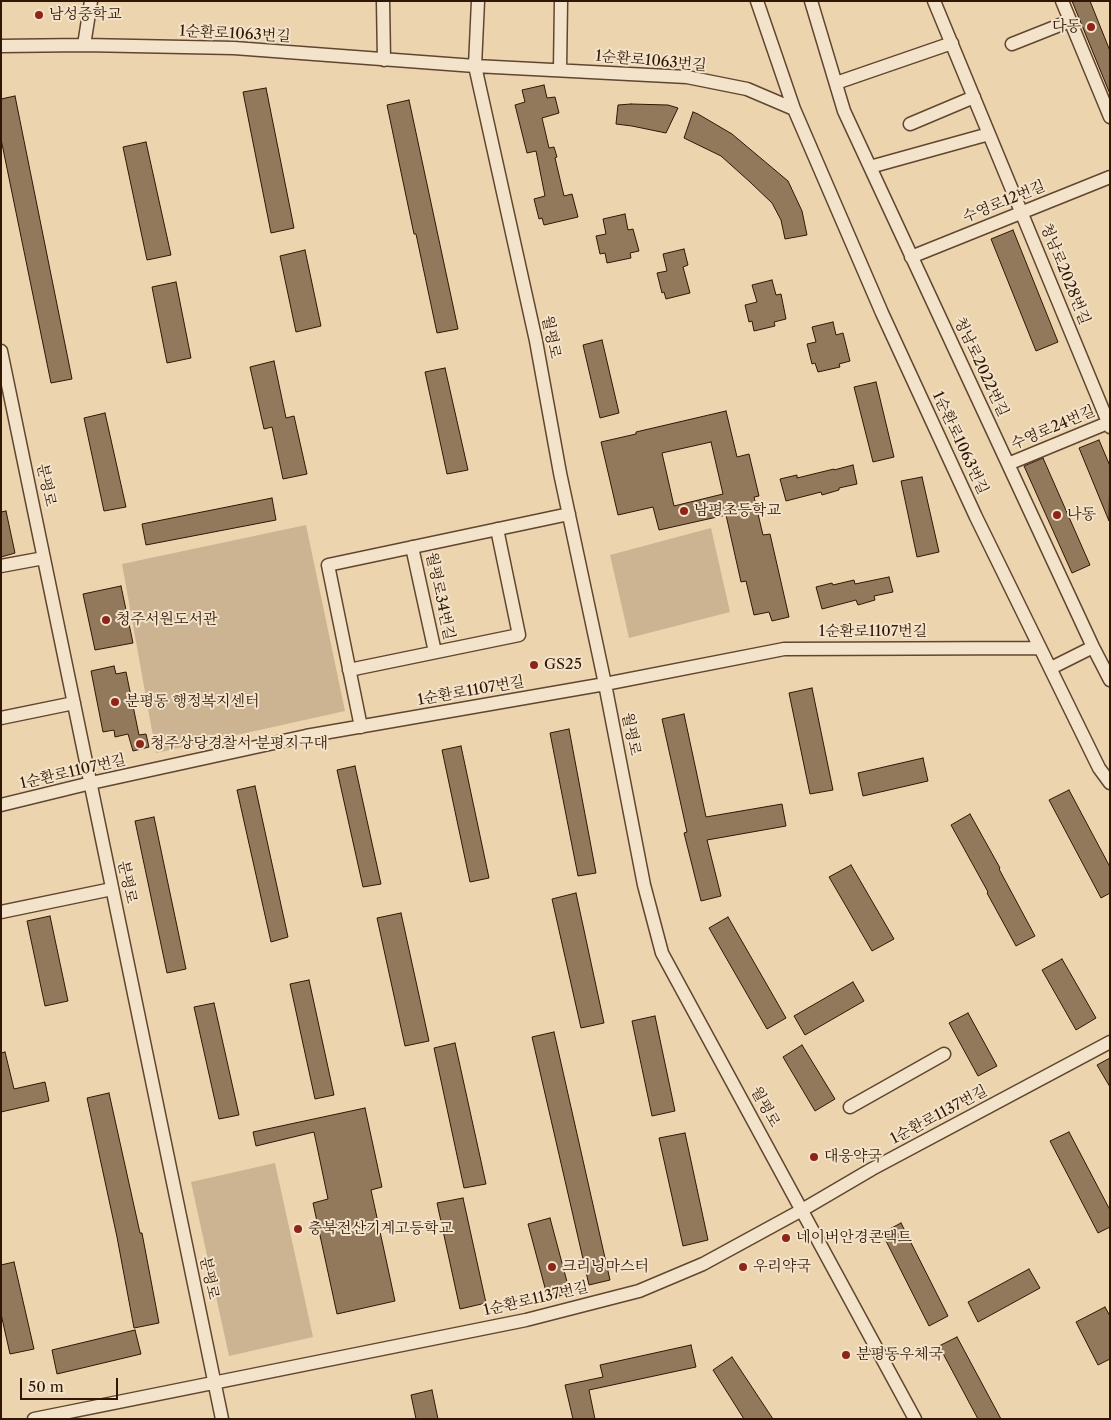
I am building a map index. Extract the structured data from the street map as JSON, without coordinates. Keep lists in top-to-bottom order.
{
  "streets": {
    "street": [
      "1순환로1063번길",
      "수영로12번길",
      "청남로2028번길",
      "월평로",
      "청남로2022번길",
      "수영로24번길",
      "분평로",
      "월평로34번길",
      "1순환로1107번길",
      "1순환로1137번길"
    ]
  },
  "crossings": [
    ["1순환로1063번길", "월평로"],
    ["1순환로1063번길", "1순환로1107번길"],
    ["수영로12번길", "청남로2028번길"],
    ["수영로12번길", "청남로2022번길"],
    ["청남로2028번길", "수영로24번길"],
    ["월평로", "월평로34번길"],
    ["월평로", "1순환로1107번길"],
    ["월평로", "1순환로1137번길"],
    ["청남로2022번길", "수영로24번길"],
    ["분평로", "1순환로1107번길"],
    ["분평로", "1순환로1137번길"],
    ["월평로34번길", "1순환로1107번길"]
  ],
  "places": [
    "남성중학교",
    "다동",
    "남평초등학교",
    "나동",
    "청주서원도서관",
    "GS25",
    "분평동 행정복지센터",
    "청주상당경찰서 분평지구대",
    "대웅약국",
    "충북전산기계고등학교",
    "네이버안경콘택트",
    "크리닝마스터",
    "우리약국",
    "분평동우체국"
  ],
  "scale_bar": "50 m"
}
